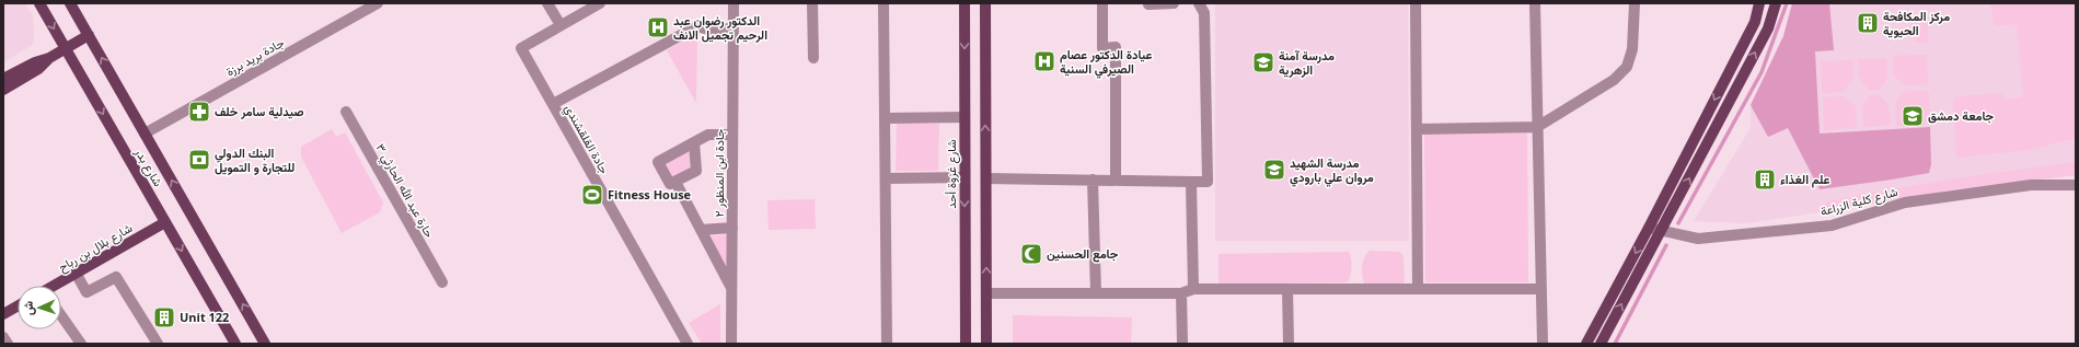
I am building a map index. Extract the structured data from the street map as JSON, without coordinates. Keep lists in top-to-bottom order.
{
  "streets": {
    "main road": ["شارع بدر", "شارع غزوة أحد", "شارع بلال بن رباح"],
    "street": [
      "جادة بريد برزة",
      "جادة القلقشندي",
      "جادة ابن المنظور ٢",
      "حارة عبد الله الحارثي ٣",
      "شارع كلية الزراعة"
    ]
  },
  "crossings": [
    ["جادة بريد برزة", "شارع بدر"],
    ["شارع بدر", "شارع بلال بن رباح"]
  ],
  "places": {
    "building": ["مركز المكافحة الحيوية", "علم الغذاء", "Unit 122"],
    "hospital": ["الدكتور رضوان عبد الرحيم تجميل الانف", "عيادة الدكتور عصام الصيرفي السنية"],
    "school or university": ["مدرسة آمنة الزهرية", "جامعة دمشق", "مدرسة الشهيد مروان علي بارودي"],
    "pharmacy": ["صيدلية سامر خلف"],
    "bank": ["البنك الدولي للتجارة و التمويل"],
    "sports": ["Fitness House"],
    "mosque": ["جامع الحسنين"]
  },
  "north": "left"
}
